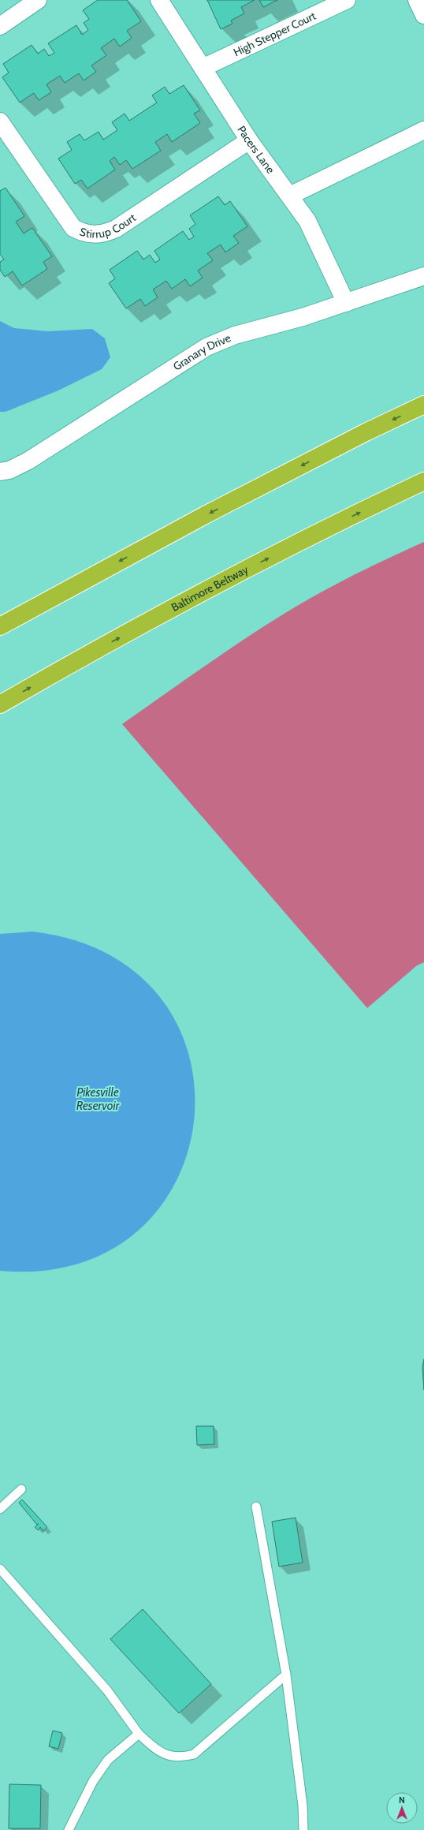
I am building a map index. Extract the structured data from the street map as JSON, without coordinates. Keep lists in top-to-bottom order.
{
  "streets": {
    "highway": ["Baltimore Beltway"],
    "street": [
      "High Stepper Court",
      "Pacers Lane",
      "Stirrup Court",
      "Granary Drive"
    ]
  },
  "crossings": [
    ["High Stepper Court", "Pacers Lane"],
    ["Pacers Lane", "Stirrup Court"],
    ["Pacers Lane", "Granary Drive"]
  ],
  "water": ["Pikesville Reservoir"],
  "north": "top"
}
